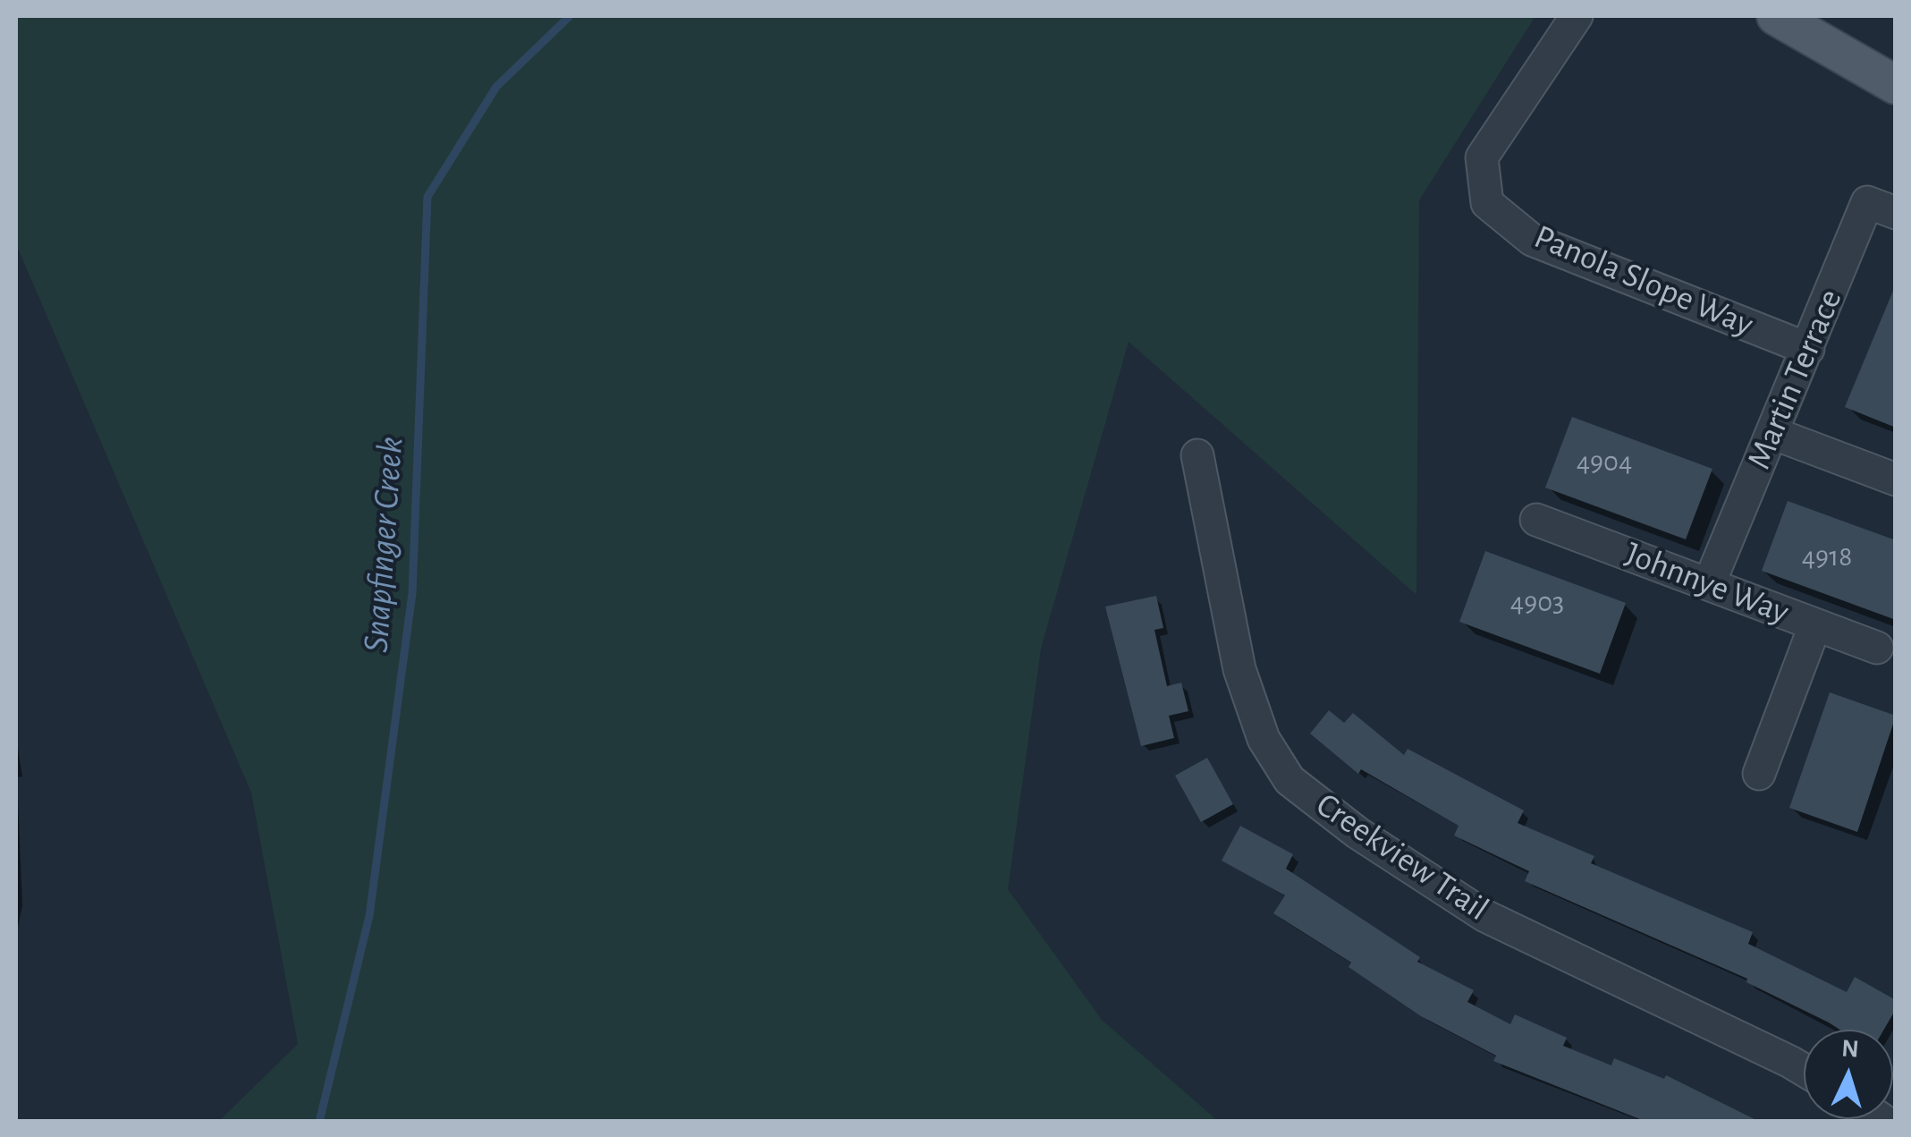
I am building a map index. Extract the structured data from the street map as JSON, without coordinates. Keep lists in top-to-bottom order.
{
  "streets": {
    "street": [
      "Panola Slope Way",
      "Martin Terrace",
      "Johnnye Way",
      "Creekview Trail"
    ]
  },
  "crossings": [
    ["Panola Slope Way", "Martin Terrace"],
    ["Martin Terrace", "Johnnye Way"]
  ],
  "water": ["Snapfinger Creek"],
  "house_numbers": ["4904", "4918", "4903"],
  "north": "top"
}
